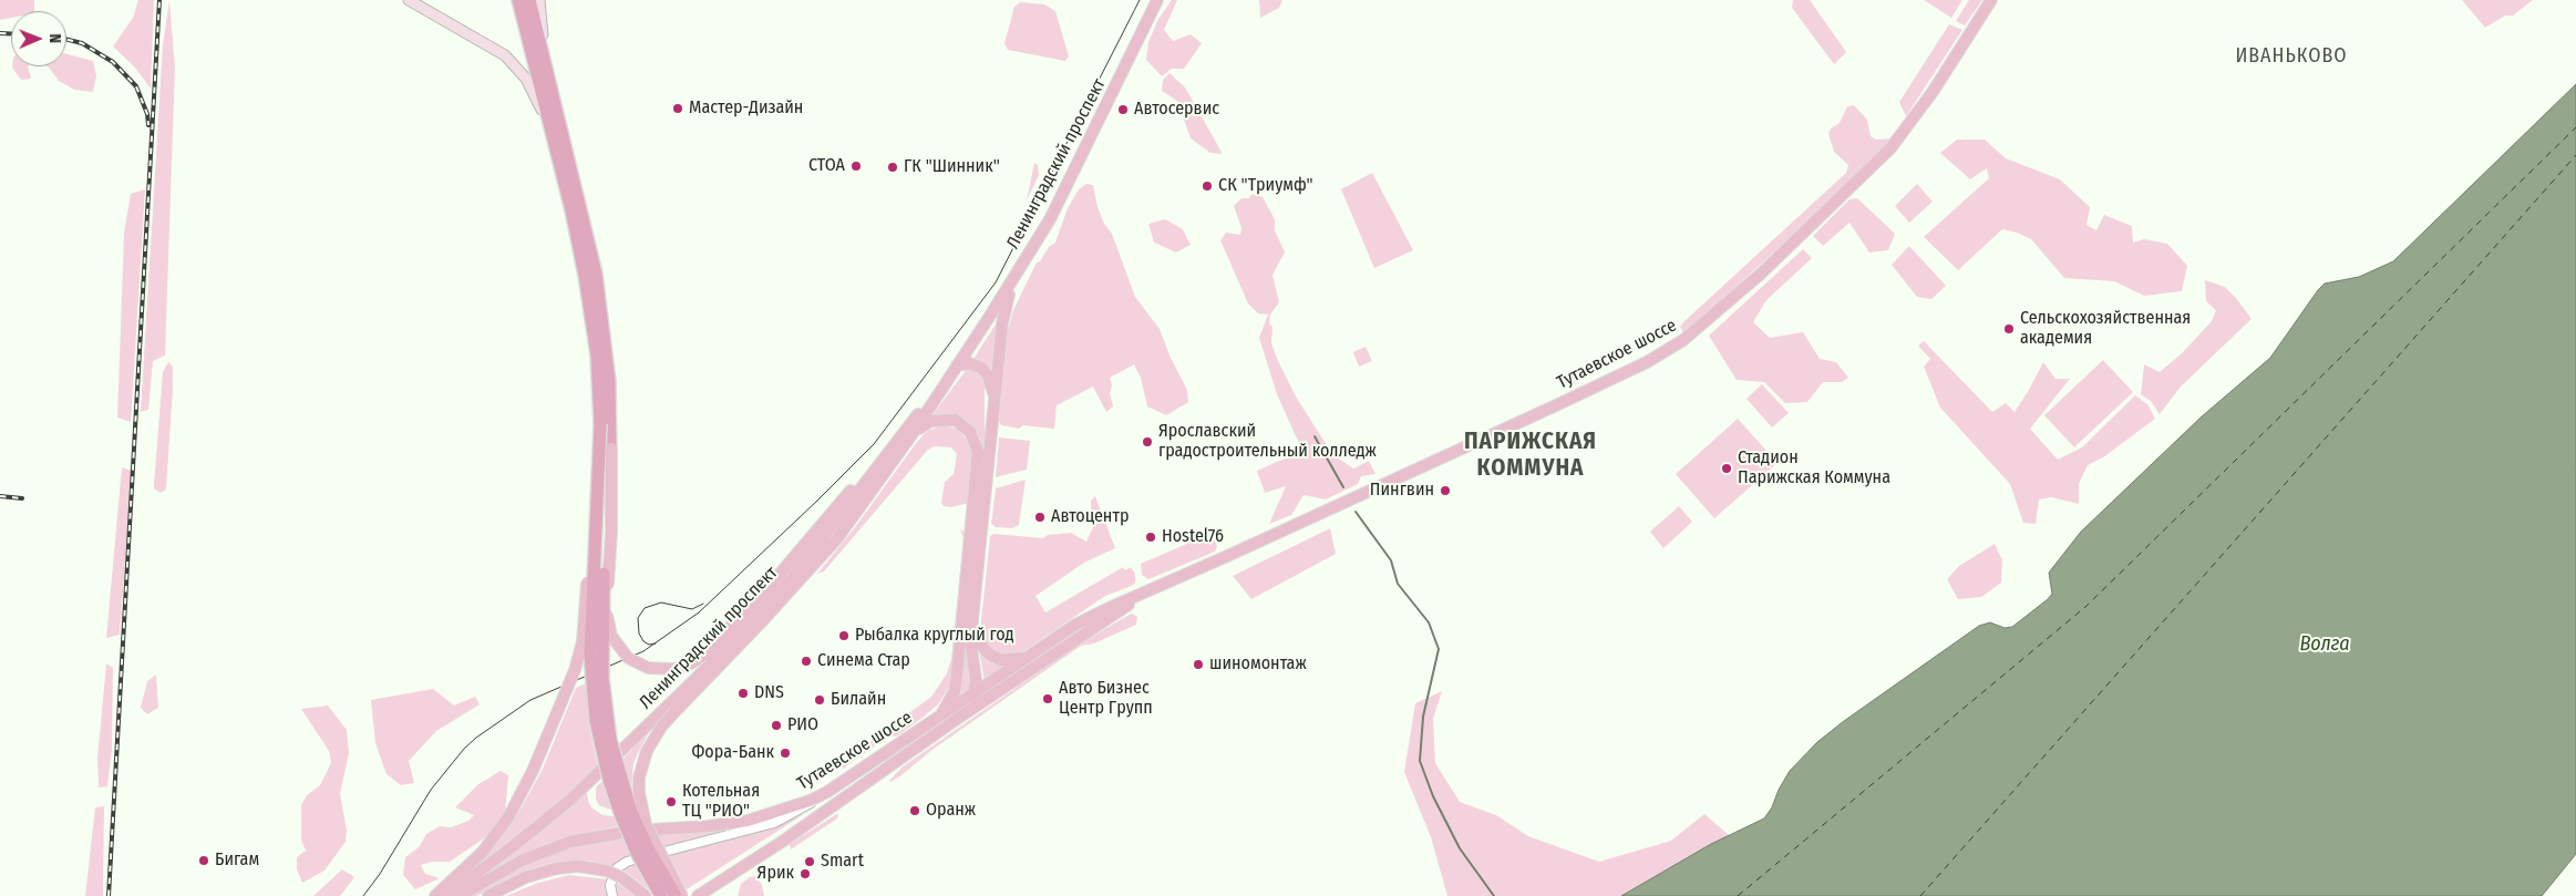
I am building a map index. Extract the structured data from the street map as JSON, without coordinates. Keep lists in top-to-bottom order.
{
  "streets": {
    "main road": ["Ленинградский проспект", "Тутаевское шоссе"]
  },
  "districts": ["ИВАНЬКОВО", "ПАРИЖСКАЯ КОММУНА"],
  "water": ["Волга"],
  "places": [
    "Мастер-Дизайн",
    "Автосервис",
    "СТОА",
    "ГК \"Шинник\"",
    "СК \"Триумф\"",
    "Сельскохозяйственная академия",
    "Ярославский градостроительный колледж",
    "Стадион Парижская Коммуна",
    "Пингвин",
    "Автоцентр",
    "Hostel76",
    "Рыбалка круглый год",
    "Синема Стар",
    "шиномонтаж",
    "DNS",
    "Авто Бизнес Центр Групп",
    "Билайн",
    "РИО",
    "Фора-Банк",
    "Котельная ТЦ \"РИО\"",
    "Оранж",
    "Бигам",
    "Smart",
    "Ярик"
  ],
  "north": "right"
}
